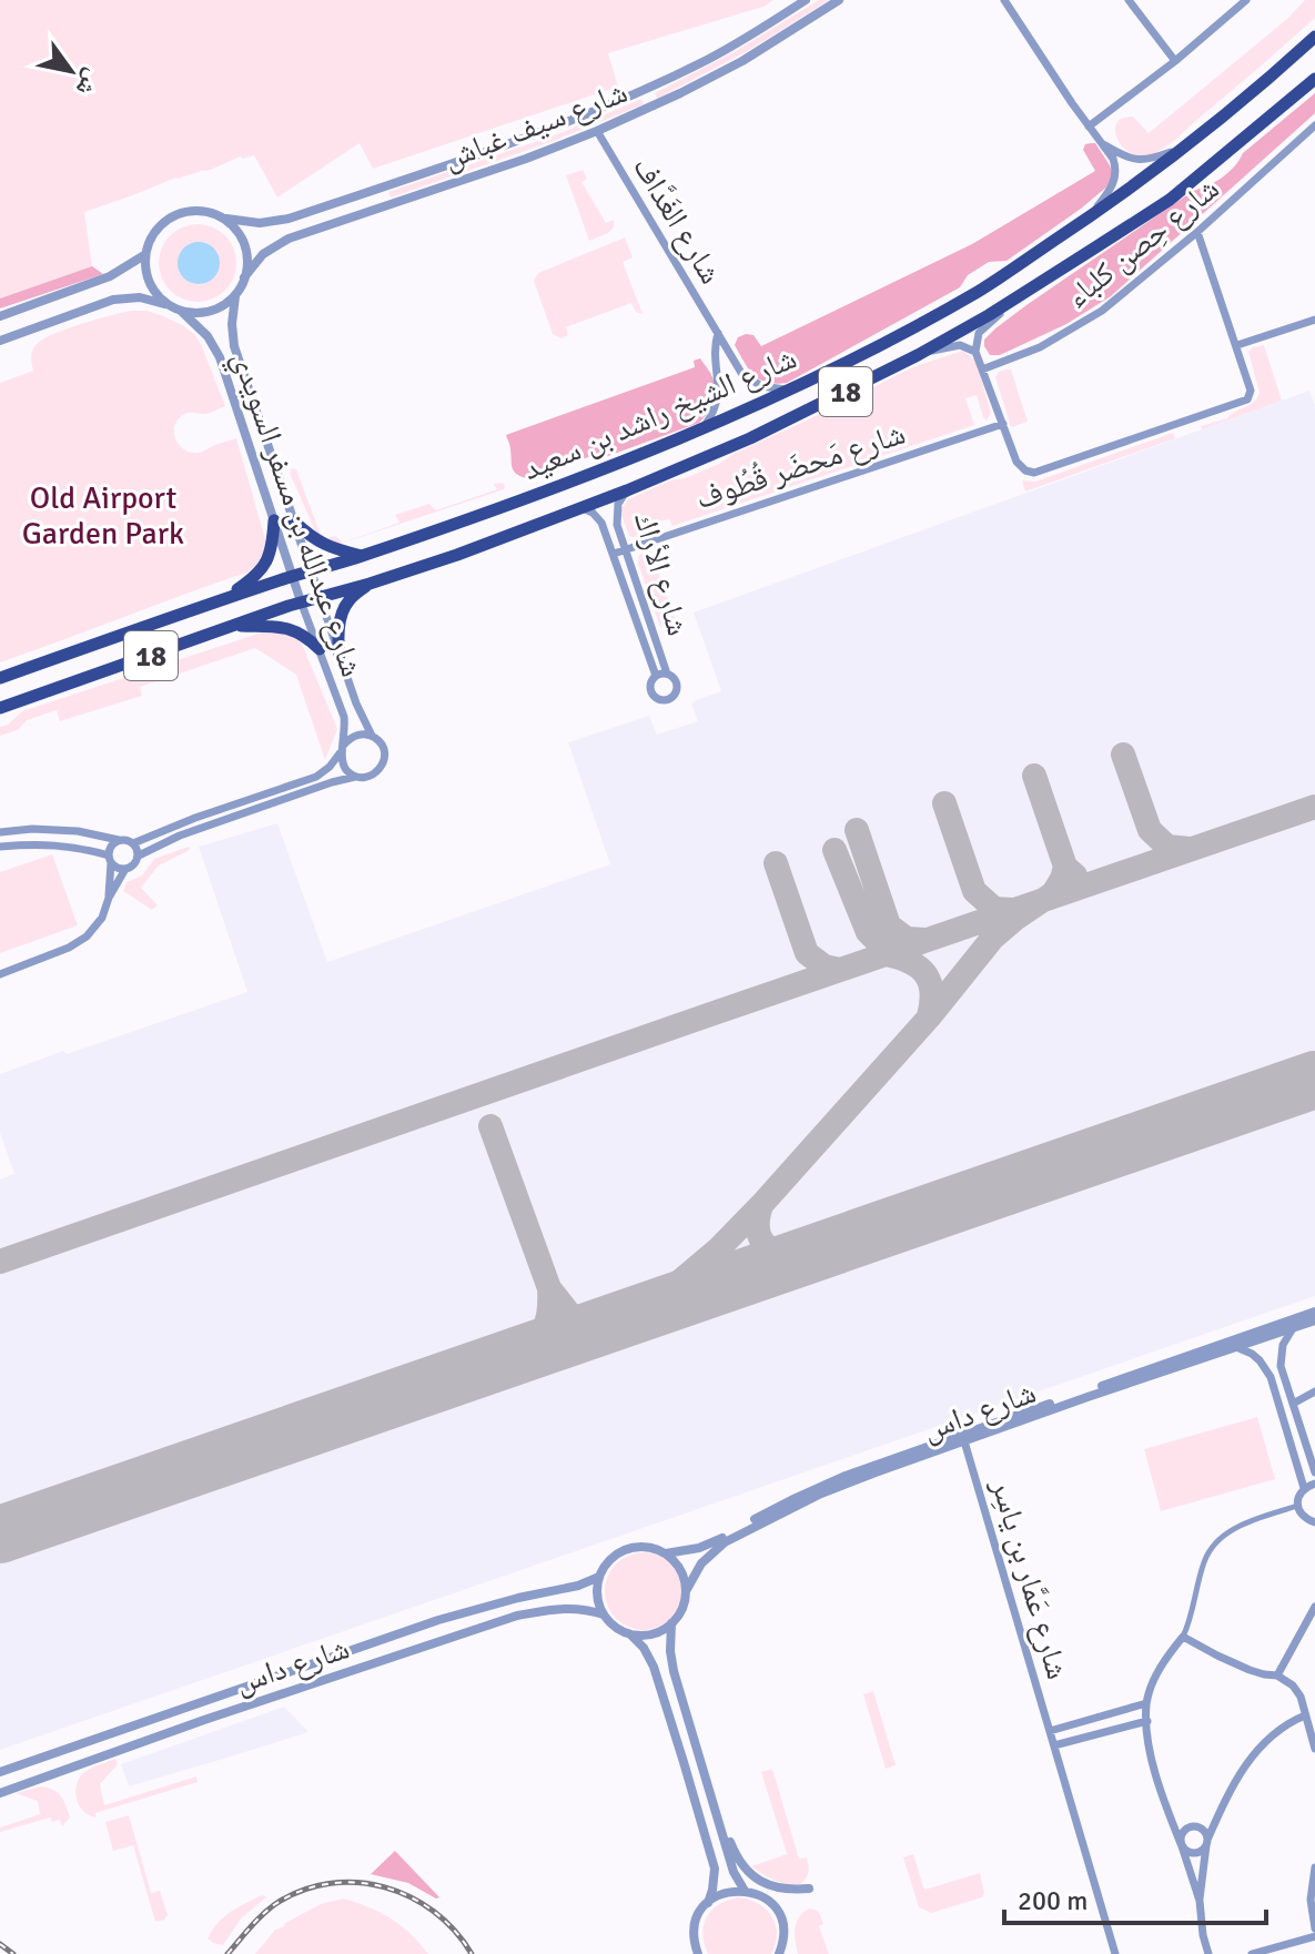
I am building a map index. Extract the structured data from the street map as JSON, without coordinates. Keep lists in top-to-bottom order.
{
  "streets": {
    "main road": ["18", "شارع الشيخ راشد بن سعيد"],
    "street": [
      "شارع سيف غباش",
      "شارع الغَدَّاف",
      "شارع حِصن كلباء",
      "شارع مَحضَر قُطُوف",
      "شارع عبدالله بن مسفر السويدي",
      "شارع الأراك",
      "شارع داس",
      "شارع عَمَّار بن ياسِر"
    ]
  },
  "crossings": [
    ["شارع سيف غباش", "شارع الغَدَّاف"],
    ["شارع سيف غباش", "شارع عبدالله بن مسفر السويدي"],
    ["شارع الغَدَّاف", "شارع الشيخ راشد بن سعيد"],
    ["شارع الشيخ راشد بن سعيد", "شارع عبدالله بن مسفر السويدي"],
    ["شارع الشيخ راشد بن سعيد", "شارع الأراك"],
    ["شارع مَحضَر قُطُوف", "شارع الأراك"],
    ["شارع داس", "شارع عَمَّار بن ياسِر"]
  ],
  "parks": ["Old Airport Garden Park"],
  "scale_bar": "200 m",
  "north": "bottom right"
}
